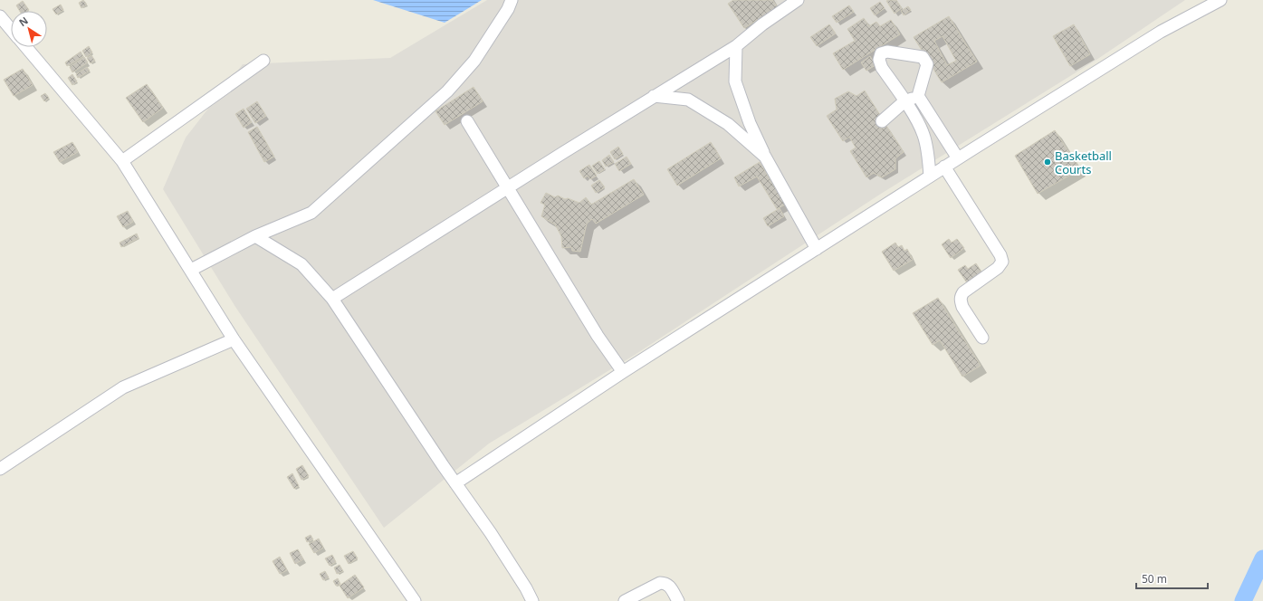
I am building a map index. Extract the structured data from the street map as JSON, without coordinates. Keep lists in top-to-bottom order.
{
  "places": ["Basketball Courts"],
  "scale_bar": "50 m",
  "north": "top left"
}
